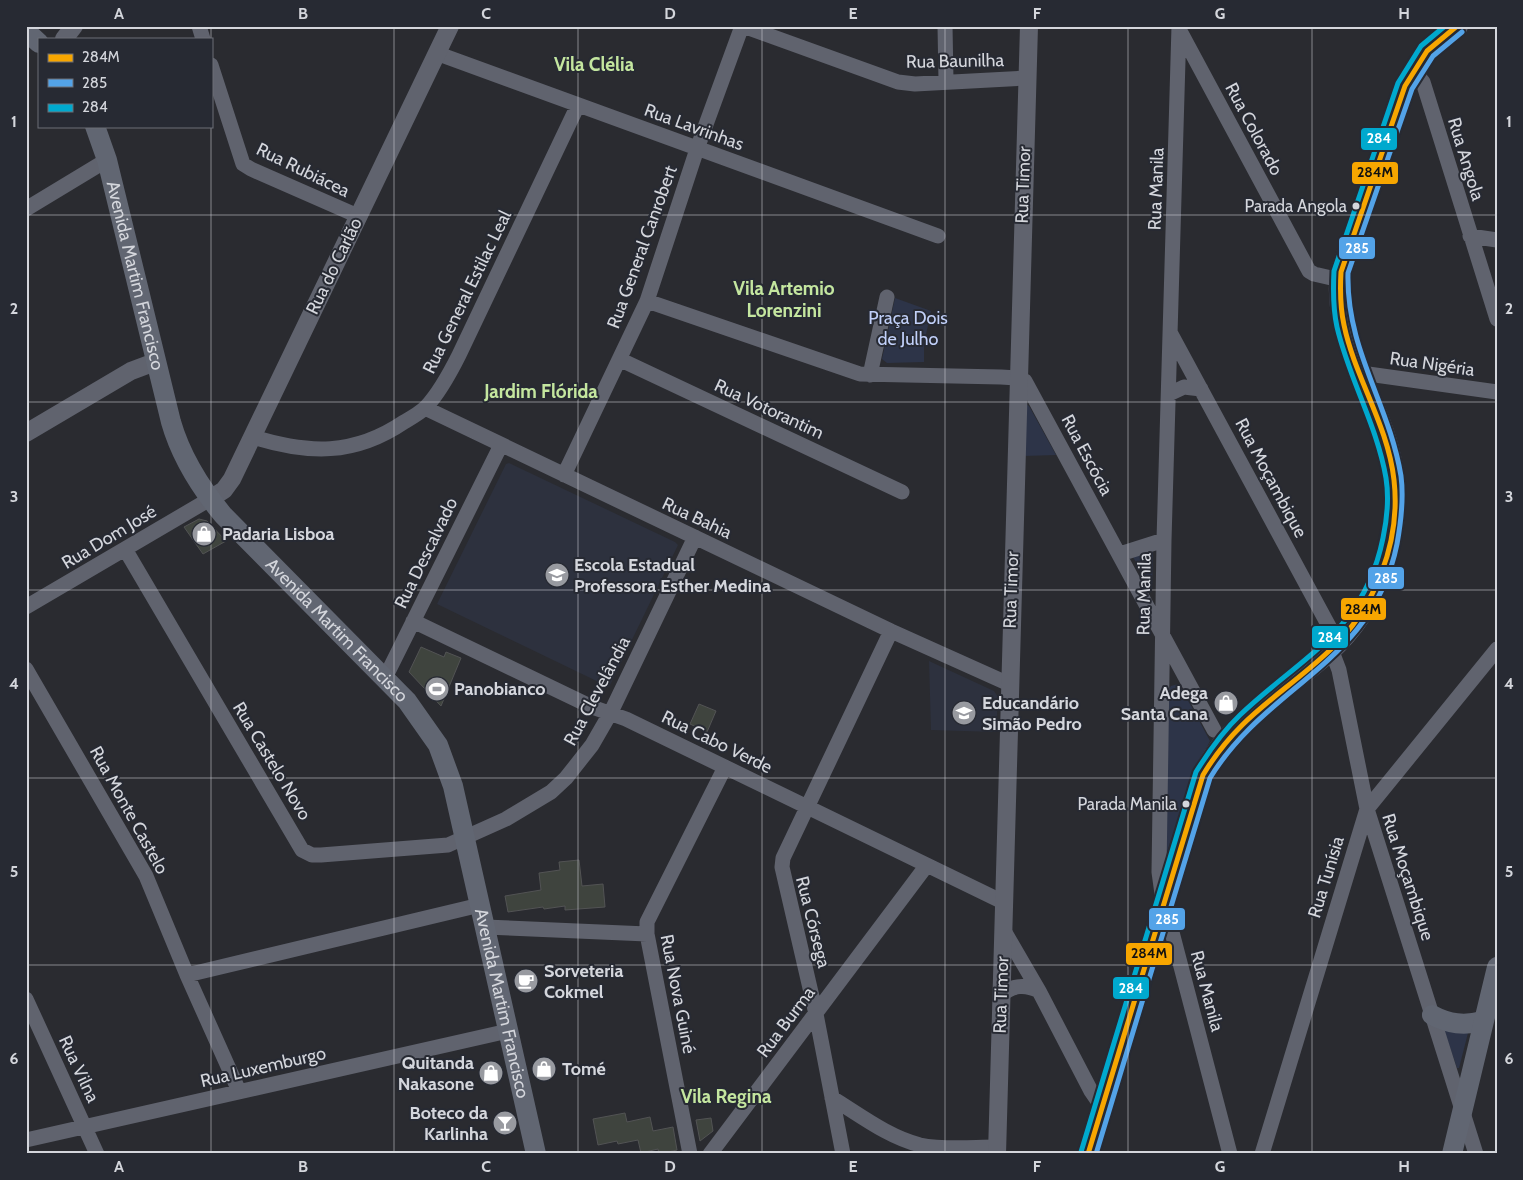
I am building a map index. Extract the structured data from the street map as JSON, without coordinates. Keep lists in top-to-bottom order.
{
  "streets": {
    "main road": ["Avenida Martim Francisco"],
    "street": [
      "Rua Baunilha",
      "Rua Lavrinhas",
      "Rua Colorado",
      "Rua Angola",
      "Rua Rubiácea",
      "Rua Timor",
      "Rua Manila",
      "Rua General Canrobert",
      "Rua do Carlão",
      "Rua General Estilac Leal",
      "Rua Nigéria",
      "Rua Votorantim",
      "Rua Escócia",
      "Rua Moçambique",
      "Rua Bahia",
      "Rua Dom José",
      "Rua Descalvado",
      "Rua Clevelândia",
      "Rua Cabo Verde",
      "Rua Castelo Novo",
      "Rua Monte Castelo",
      "Rua Tunísia",
      "Rua Córsega",
      "Rua Nova Guiné",
      "Rua Burma",
      "Rua Luxemburgo",
      "Rua Vilna"
    ]
  },
  "crossings": [
    ["Rua Baunilha", "Rua Timor"],
    ["Rua Baunilha", "Rua General Canrobert"],
    ["Rua Lavrinhas", "Rua General Canrobert"],
    ["Rua Lavrinhas", "Rua do Carlão"],
    ["Rua Lavrinhas", "Rua General Estilac Leal"],
    ["Rua Colorado", "Rua Manila"],
    ["Rua Rubiácea", "Rua do Carlão"],
    ["Rua Timor", "Rua Escócia"],
    ["Rua Timor", "Rua Bahia"],
    ["Rua Timor", "Rua Cabo Verde"],
    ["Rua Manila", "Rua Escócia"],
    ["Rua Manila", "Rua Moçambique"],
    ["Rua General Canrobert", "Rua Votorantim"],
    ["Rua General Canrobert", "Rua Bahia"],
    ["Rua do Carlão", "Avenida Martim Francisco"],
    ["Rua do Carlão", "Rua General Estilac Leal"],
    ["Rua do Carlão", "Rua Dom José"],
    ["Avenida Martim Francisco", "Rua Dom José"],
    ["Avenida Martim Francisco", "Rua Descalvado"],
    ["Avenida Martim Francisco", "Rua Clevelândia"],
    ["Avenida Martim Francisco", "Rua Castelo Novo"],
    ["Avenida Martim Francisco", "Rua Luxemburgo"],
    ["Rua General Estilac Leal", "Rua Bahia"],
    ["Rua Moçambique", "Rua Tunísia"],
    ["Rua Bahia", "Rua Descalvado"],
    ["Rua Bahia", "Rua Clevelândia"],
    ["Rua Bahia", "Rua Córsega"],
    ["Rua Dom José", "Rua Castelo Novo"],
    ["Rua Descalvado", "Rua Cabo Verde"],
    ["Rua Clevelândia", "Rua Cabo Verde"],
    ["Rua Clevelândia", "Rua Castelo Novo"],
    ["Rua Cabo Verde", "Rua Córsega"],
    ["Rua Cabo Verde", "Rua Nova Guiné"],
    ["Rua Cabo Verde", "Rua Burma"],
    ["Rua Monte Castelo", "Rua Luxemburgo"],
    ["Rua Córsega", "Rua Burma"],
    ["Rua Luxemburgo", "Rua Vilna"]
  ],
  "districts": [
    "Vila Clélia",
    "Vila Artemio Lorenzini",
    "Jardim Flórida",
    "Vila Regina"
  ],
  "parks": ["Praça Dois de Julho"],
  "places": {
    "other": ["Parada Angola", "Parada Manila"],
    "shop": [
      "Padaria Lisboa",
      "Adega Santa Cana",
      "Tomé",
      "Quitanda Nakasone"
    ],
    "school or university": ["Escola Estadual Professora Esther Medina", "Educandário Simão Pedro"],
    "sports": ["Panobianco"],
    "cafe": ["Sorveteria Cokmel"],
    "bar": ["Boteco da Karlinha"]
  },
  "lines": ["transit line 284M", "transit line 284", "transit line 285"],
  "legend": ["284M", "285", "284"],
  "grid": {
    "columns": [
      "A",
      "B",
      "C",
      "D",
      "E",
      "F",
      "G",
      "H"
    ],
    "rows": [
      "1",
      "2",
      "3",
      "4",
      "5",
      "6"
    ]
  }
}
